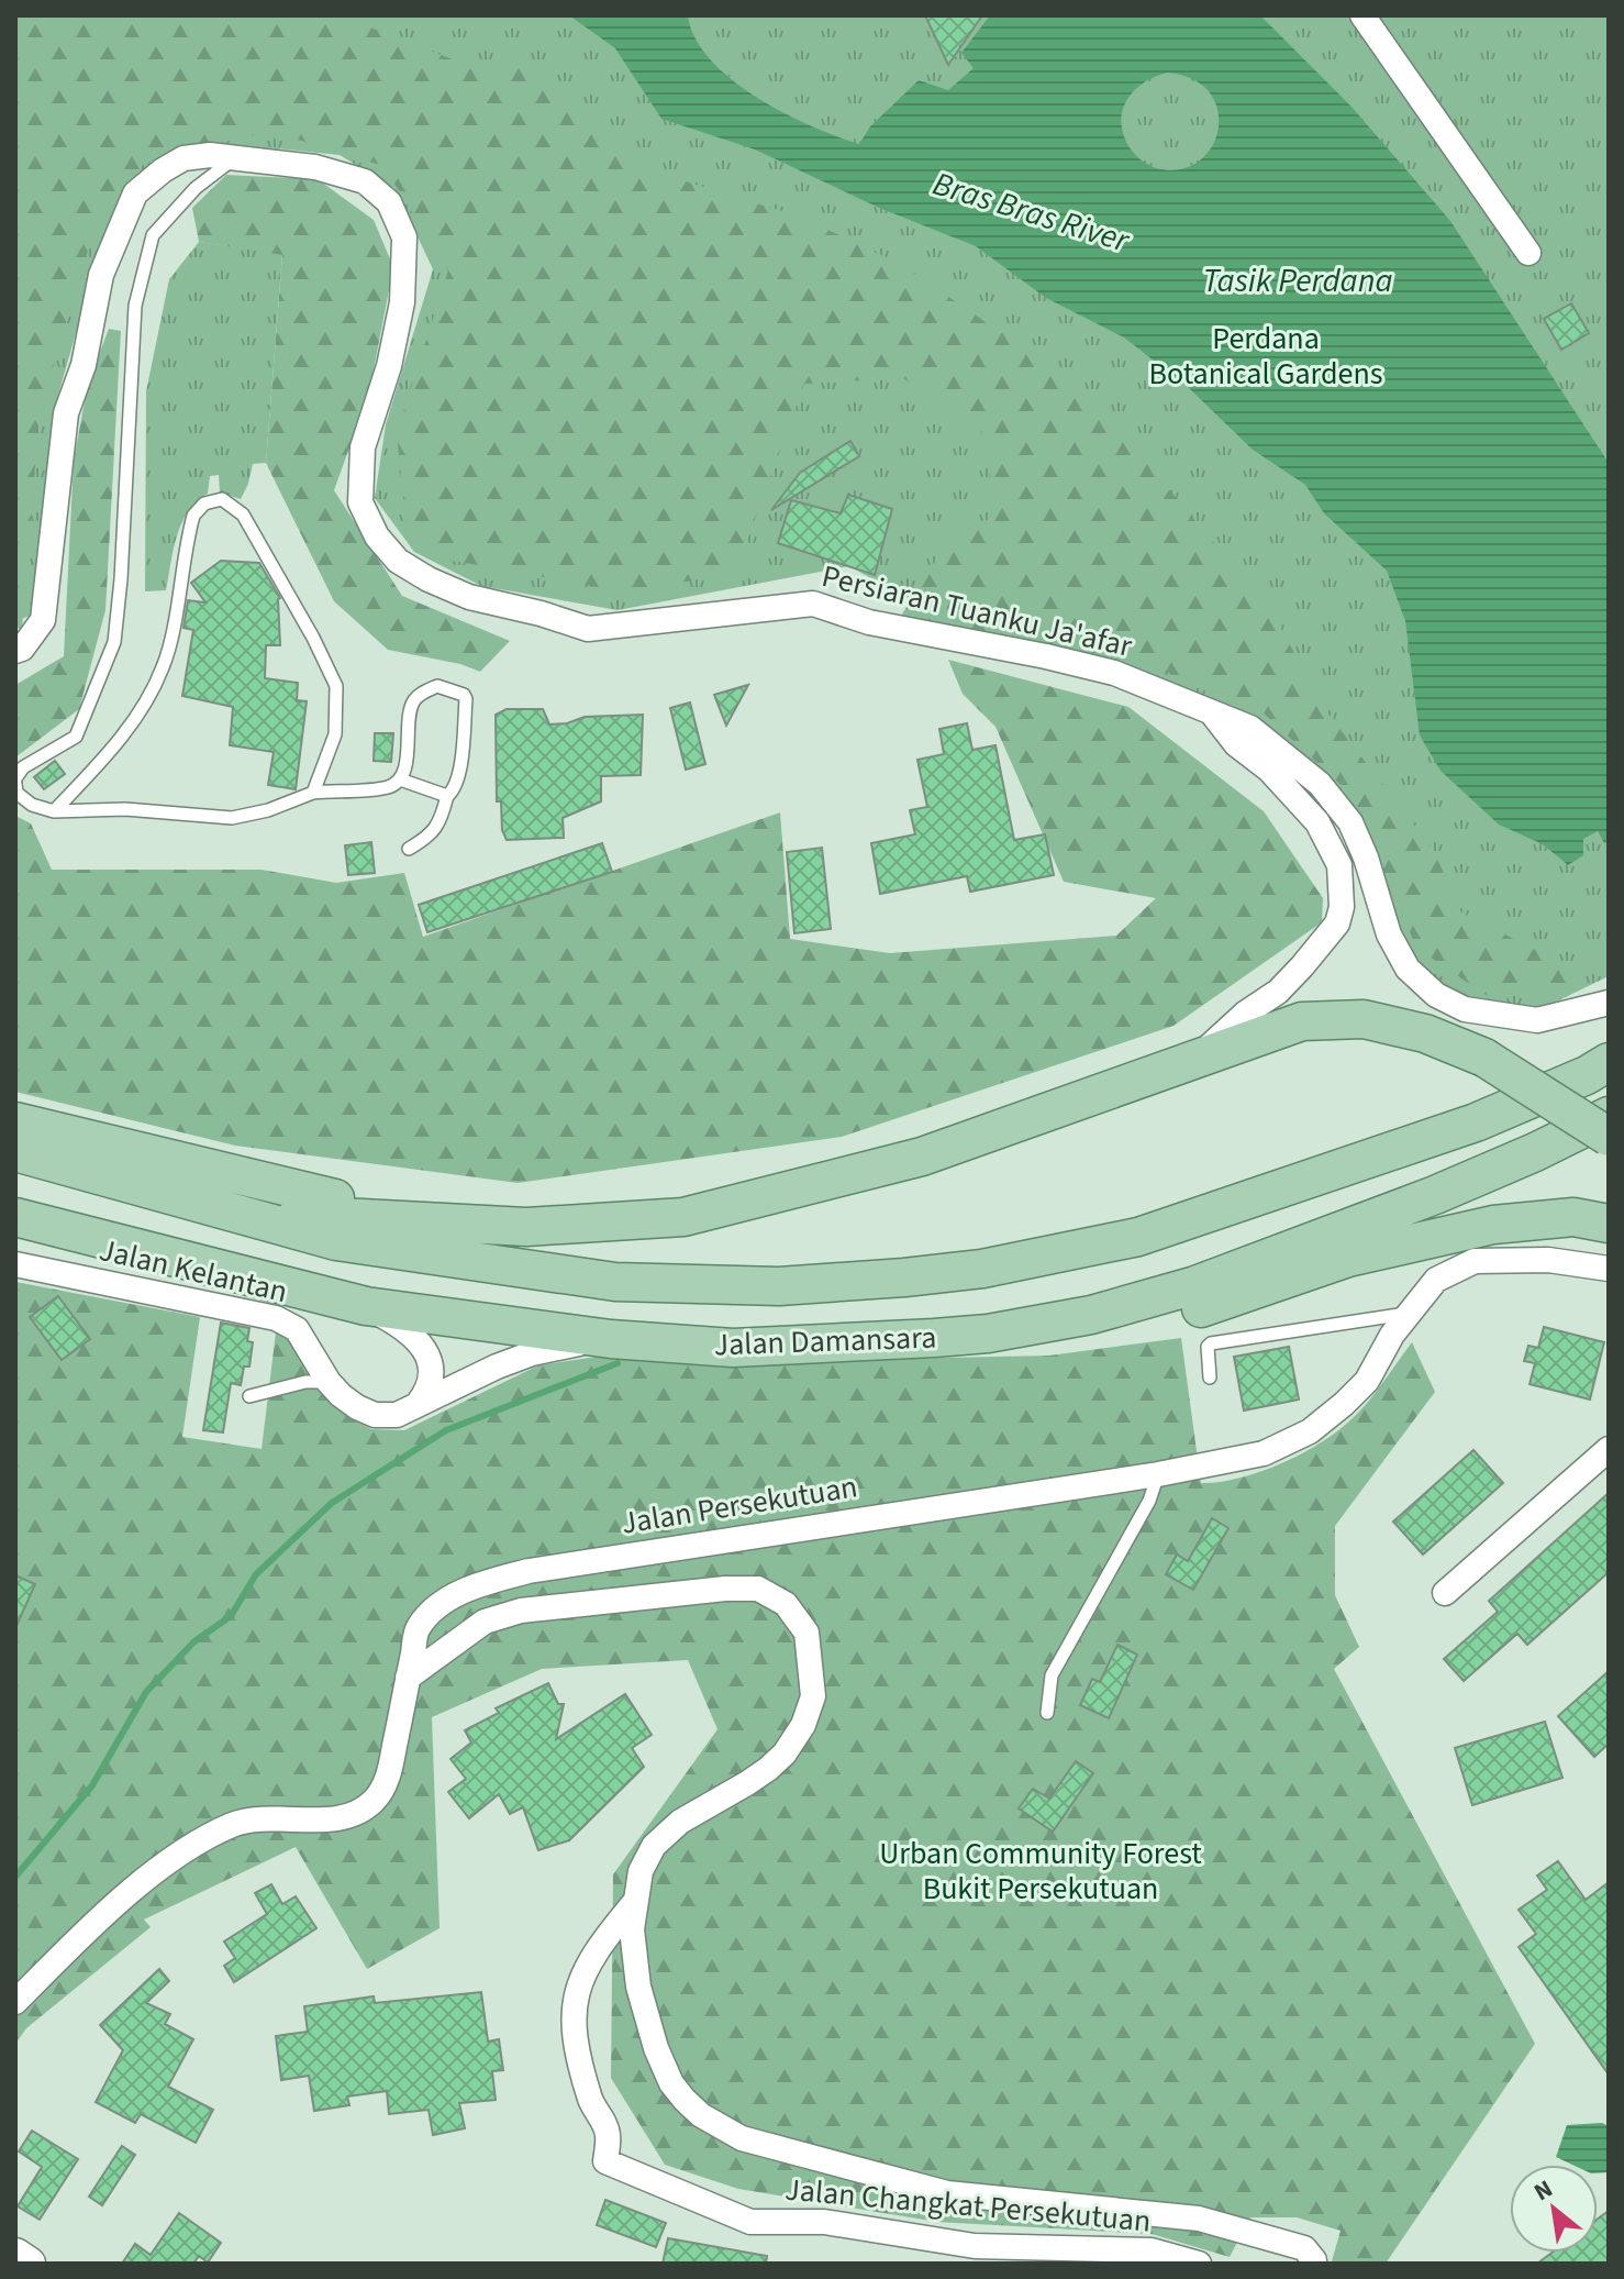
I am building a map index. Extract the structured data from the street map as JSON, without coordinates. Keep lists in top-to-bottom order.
{
  "streets": {
    "main road": ["Jalan Damansara"],
    "street": [
      "Persiaran Tuanku Ja'afar",
      "Jalan Kelantan",
      "Jalan Persekutuan",
      "Jalan Changkat Persekutuan"
    ]
  },
  "crossings": [
    ["Jalan Kelantan", "Jalan Damansara"],
    ["Jalan Persekutuan", "Jalan Changkat Persekutuan"]
  ],
  "water": ["Bras Bras River", "Tasik Perdana"],
  "parks": ["Perdana Botanical Gardens", "Urban Community Forest Bukit Persekutuan"],
  "north": "top left"
}
